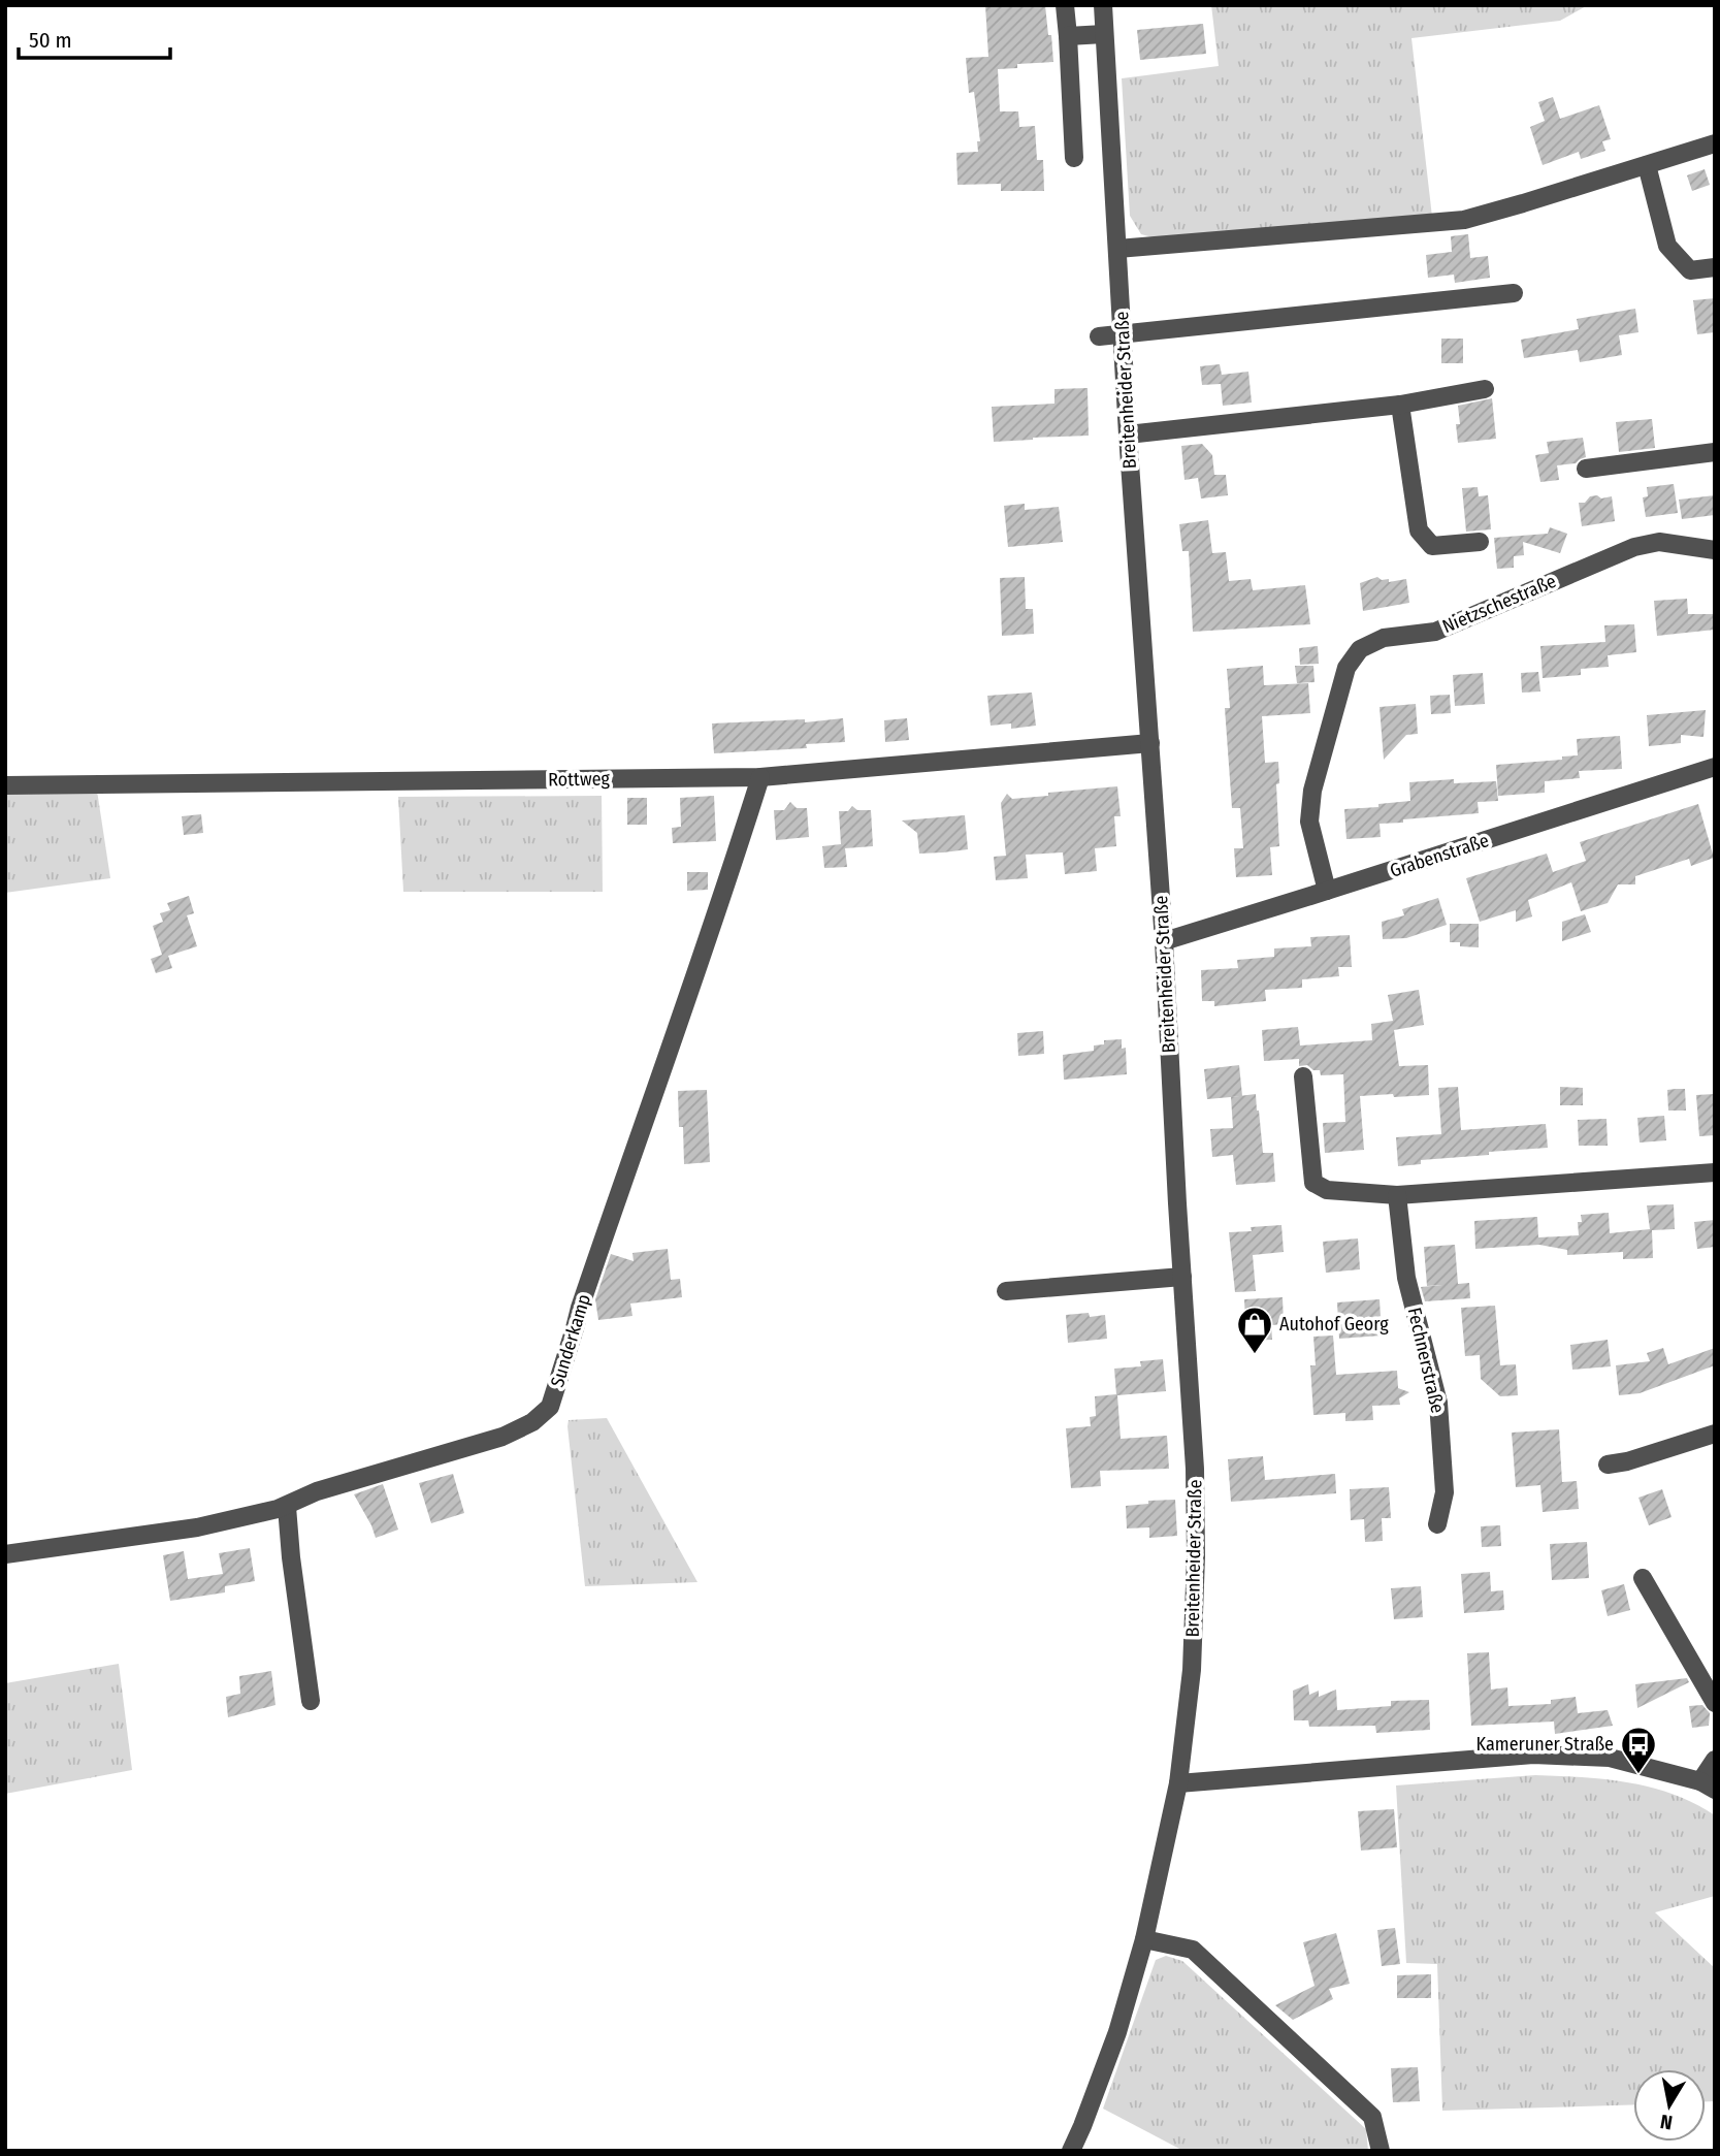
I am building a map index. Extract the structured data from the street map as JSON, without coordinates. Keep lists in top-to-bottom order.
{
  "streets": {
    "street": [
      "Breitenheider Straße",
      "Nietzschestraße",
      "Rottweg",
      "Grabenstraße",
      "Sunderkamp",
      "Fechnerstraße"
    ]
  },
  "crossings": [
    ["Breitenheider Straße", "Rottweg"],
    ["Breitenheider Straße", "Grabenstraße"],
    ["Nietzschestraße", "Grabenstraße"],
    ["Rottweg", "Sunderkamp"]
  ],
  "places": {
    "shop": ["Autohof Georg"],
    "bus stop": ["Kameruner Straße"]
  },
  "scale_bar": "50 m",
  "north": "bottom"
}
